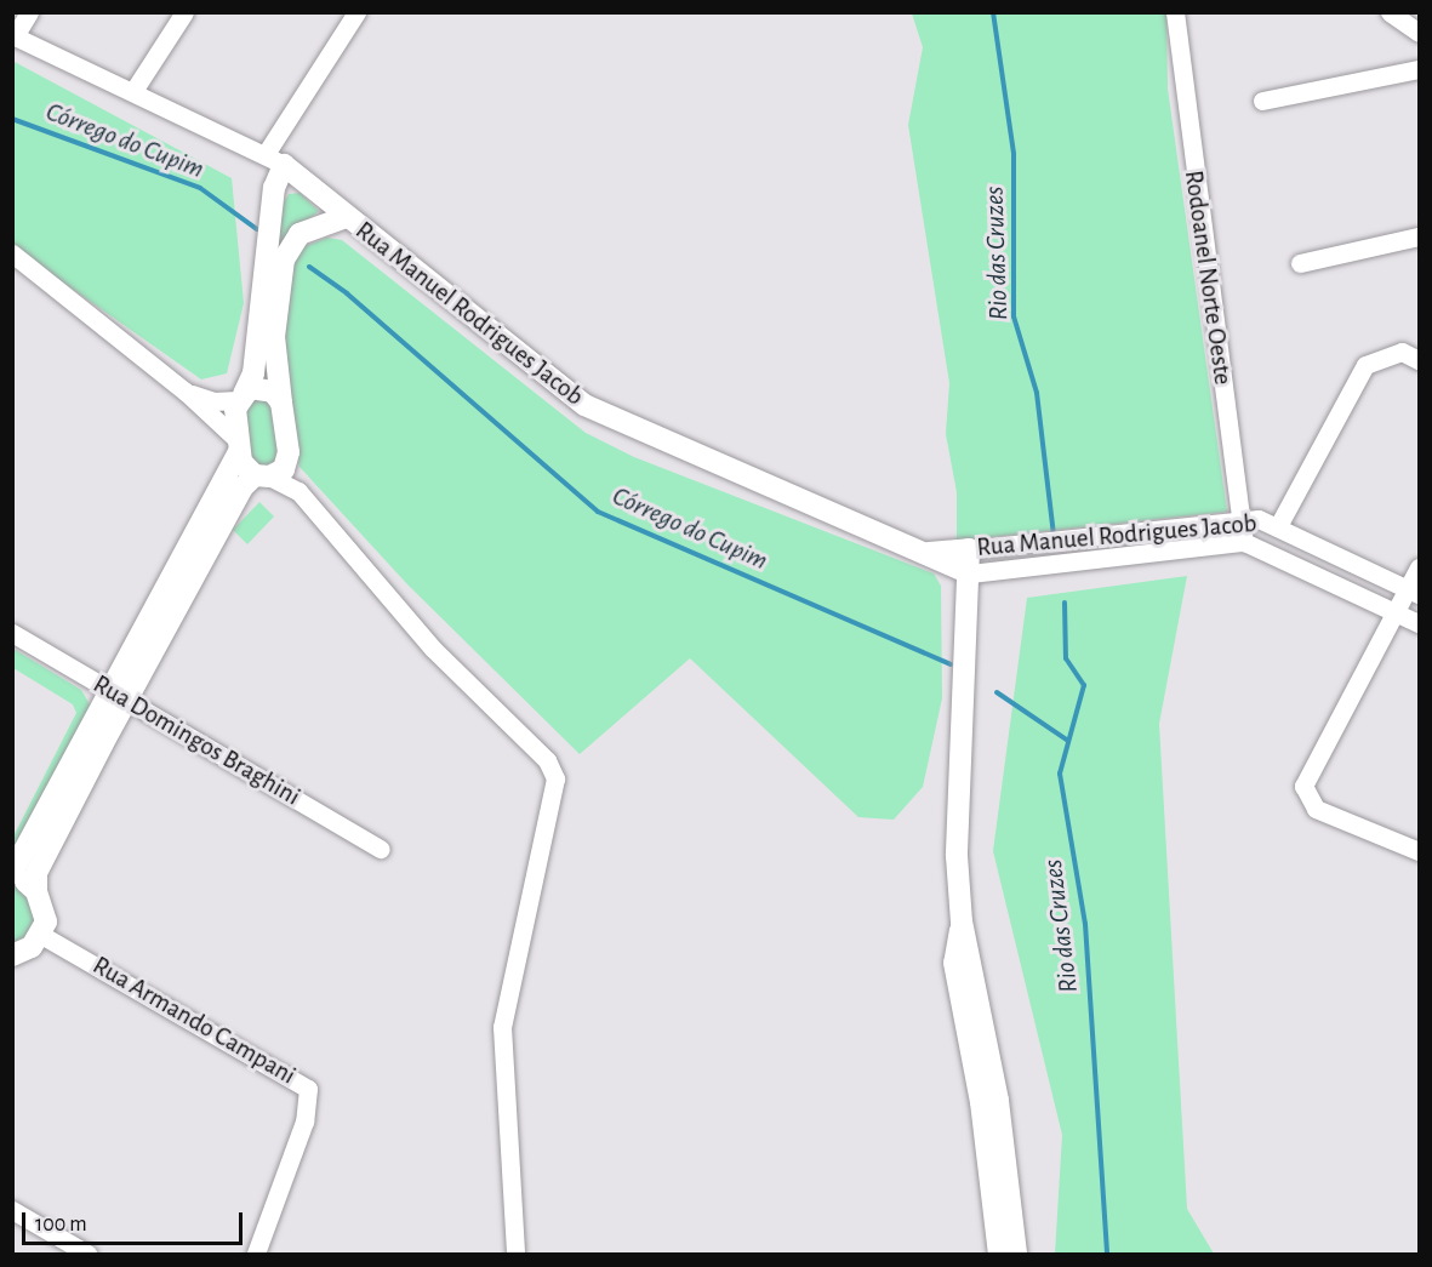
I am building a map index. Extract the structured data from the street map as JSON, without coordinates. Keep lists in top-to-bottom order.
{
  "streets": {
    "street": [
      "Rodoanel Norte Oeste",
      "Rua Manuel Rodrigues Jacob",
      "Rua Domingos Braghini",
      "Rua Armando Campani"
    ]
  },
  "crossings": [
    ["Rodoanel Norte Oeste", "Rua Manuel Rodrigues Jacob"]
  ],
  "water": ["Córrego do Cupim", "Rio das Cruzes"],
  "scale_bar": "100 m"
}
